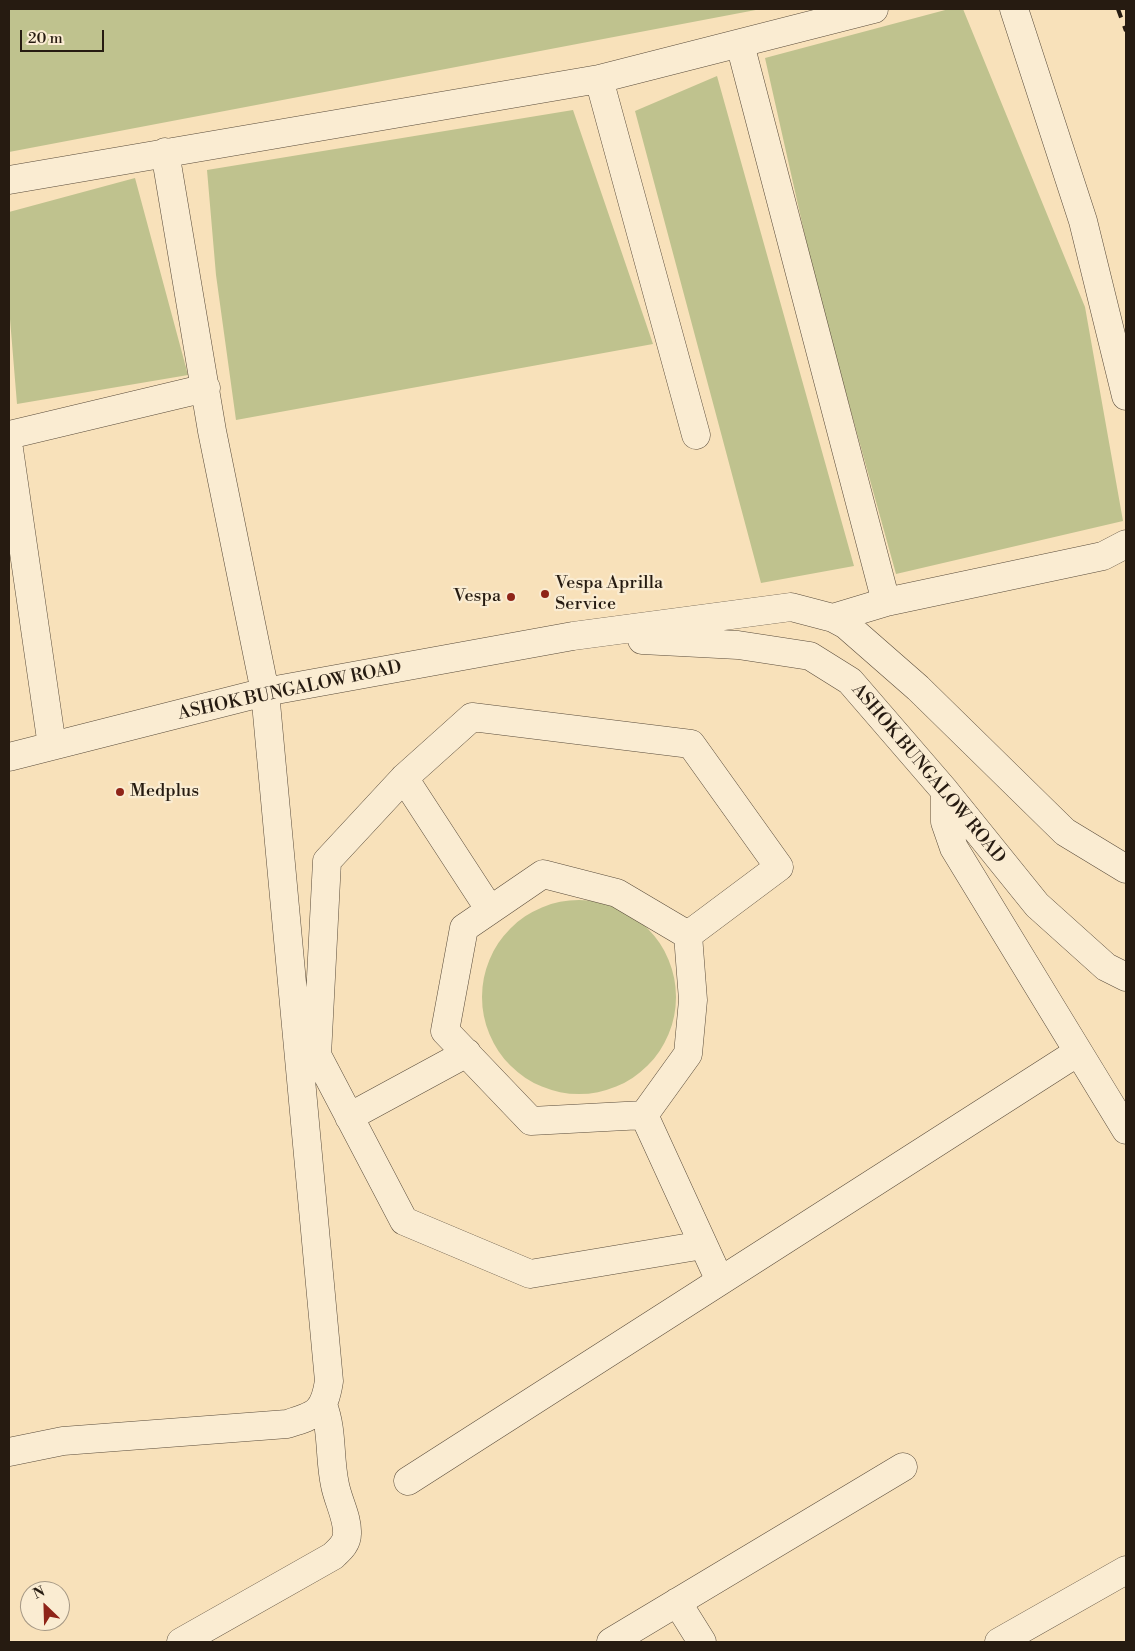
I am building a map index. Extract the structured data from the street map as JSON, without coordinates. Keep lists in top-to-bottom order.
{
  "streets": {
    "street": ["ASHOK BUNGALOW ROAD"]
  },
  "places": ["Vespa Aprilla Service", "Vespa", "Medplus"],
  "scale_bar": "20 m",
  "north": "top left"
}
